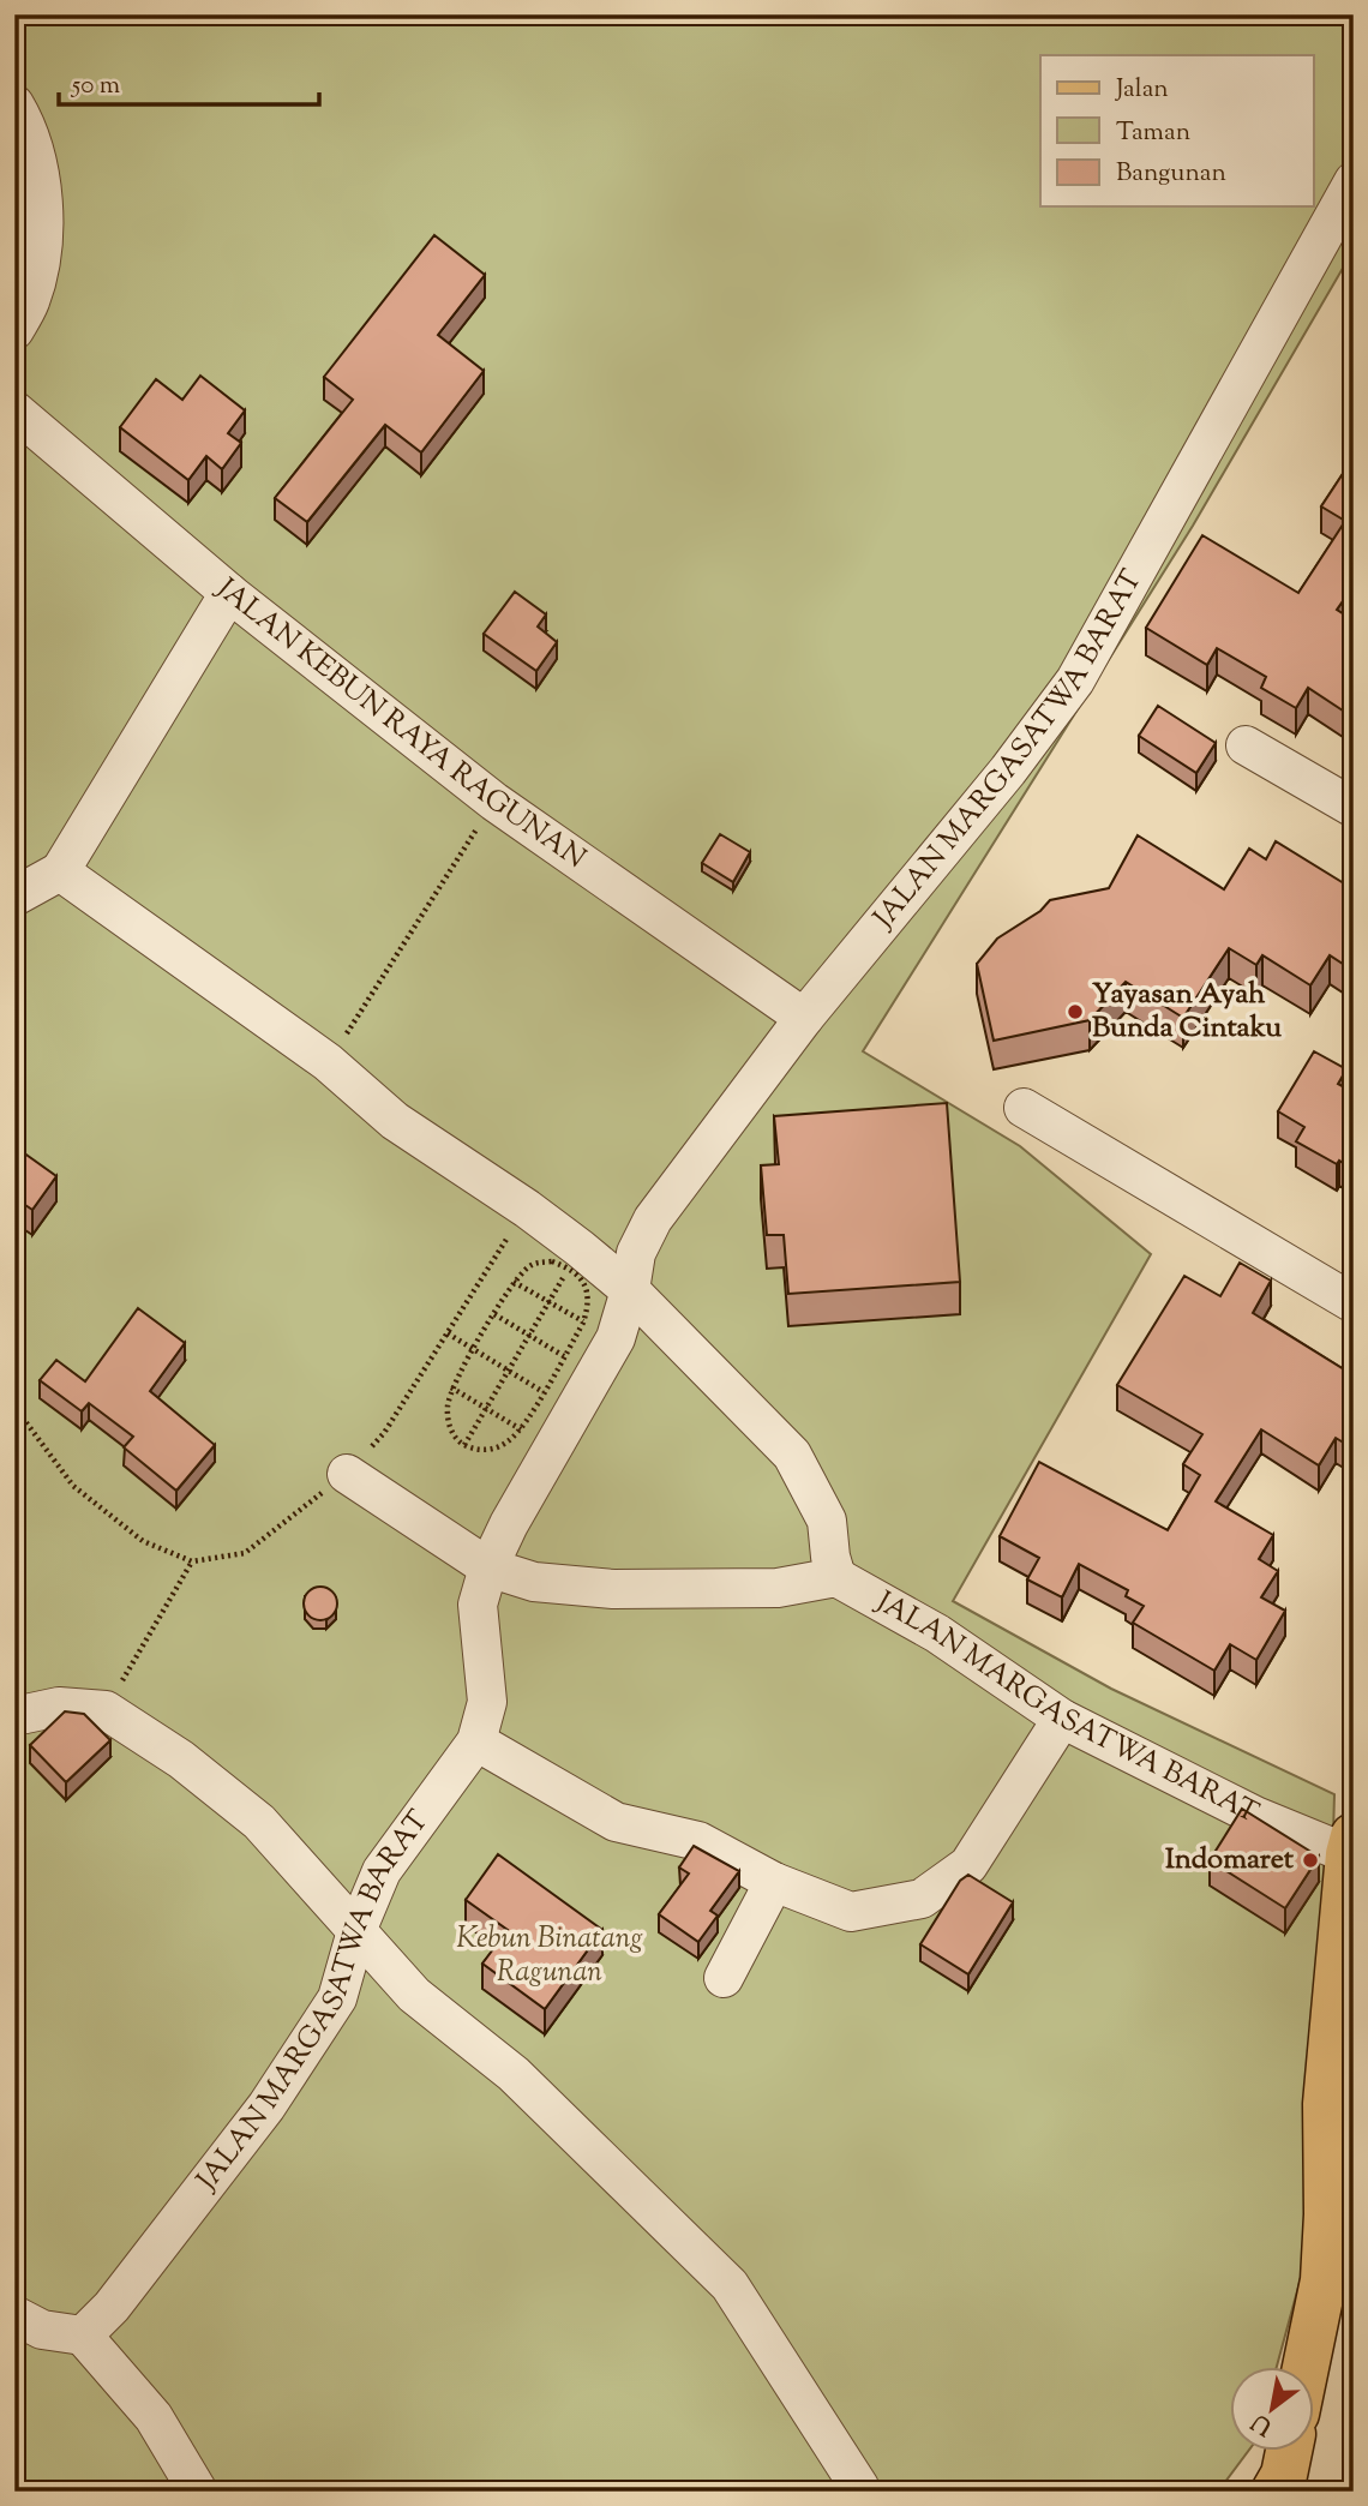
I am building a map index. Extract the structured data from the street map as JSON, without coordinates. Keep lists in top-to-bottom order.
{
  "streets": {
    "street": ["JALAN KEBUN RAYA RAGUNAN", "JALAN MARGASATWA BARAT"]
  },
  "crossings": [
    ["JALAN KEBUN RAYA RAGUNAN", "JALAN MARGASATWA BARAT"]
  ],
  "parks": ["Kebun Binatang Ragunan"],
  "places": ["Yayasan Ayah Bunda Cintaku", "Indomaret"],
  "legend": ["Jalan", "Taman", "Bangunan"],
  "scale_bar": "50 m",
  "north": "bottom left"
}
